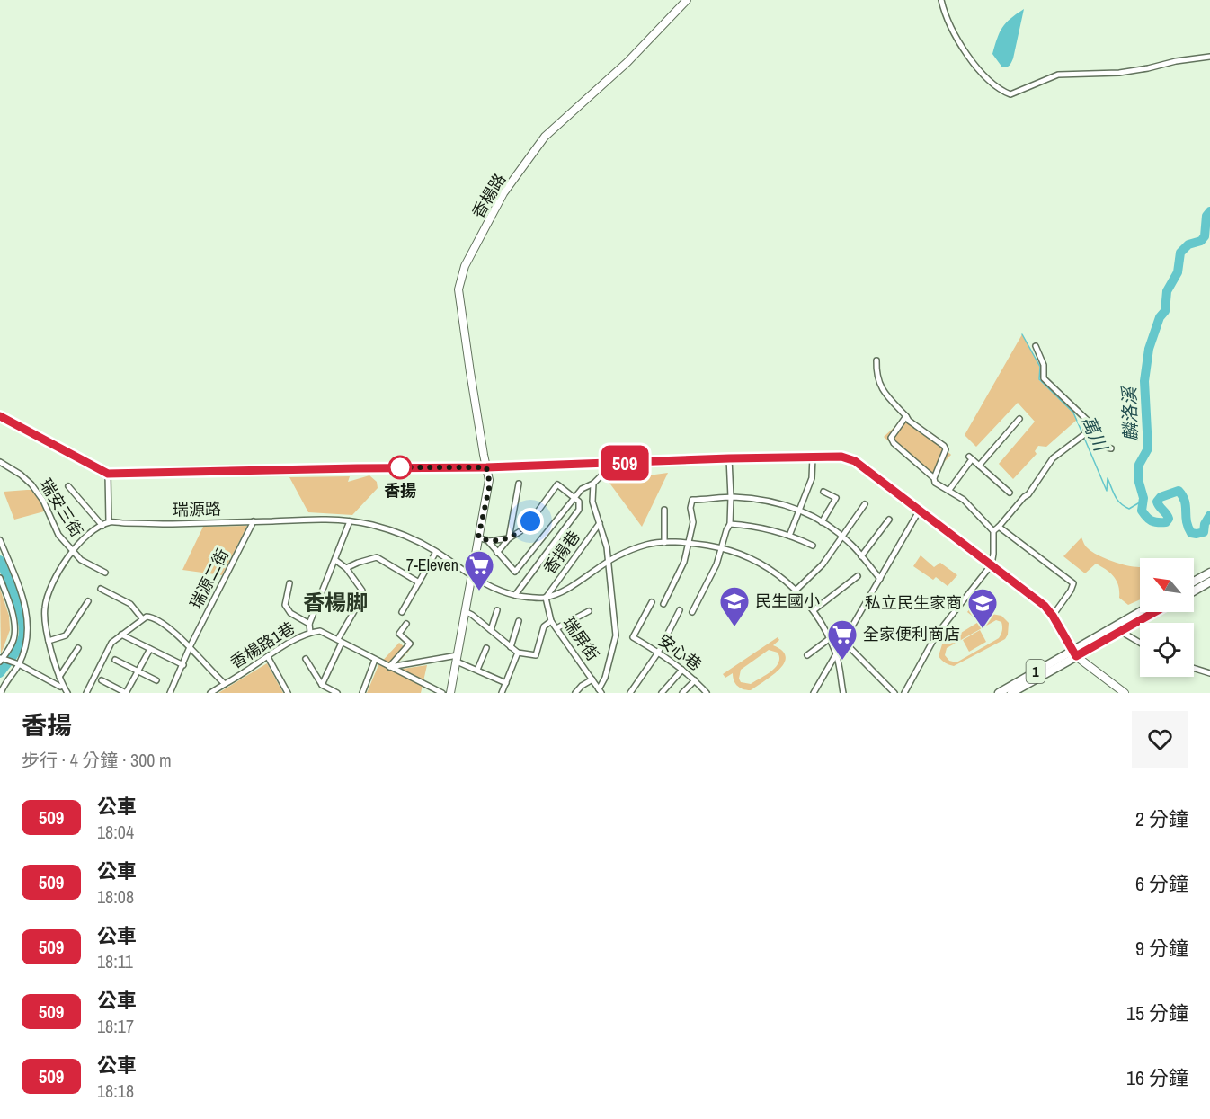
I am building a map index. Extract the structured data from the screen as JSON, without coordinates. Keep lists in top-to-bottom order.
{
  "streets": {
    "main road": ["1"],
    "street": [
      "香楊路",
      "瑞安三街",
      "瑞源路",
      "香揚巷",
      "瑞源二街",
      "瑞屏街",
      "香楊路1巷",
      "安心巷"
    ]
  },
  "crossings": [
    ["瑞源路", "香揚巷"],
    ["瑞源路", "瑞源二街"],
    ["香揚巷", "瑞屏街"],
    ["瑞源二街", "香楊路1巷"]
  ],
  "districts": ["香楊脚"],
  "water": ["麟洛溪", "萬川"],
  "places": {
    "other": ["香揚"],
    "supermarket": ["7-Eleven", "全家便利商店"],
    "school or university": ["民生國小", "私立民生家商"]
  },
  "lines": ["bus line 509"],
  "north": "top left",
  "page": {
    "on_map": "509",
    "heading": ["香揚", "步行 · 4 分鐘 · 300 m"],
    "list": [
      {
        "mark": "509",
        "name": "公車",
        "note": "18:04",
        "value": "2 分鐘"
      },
      {
        "mark": "509",
        "name": "公車",
        "note": "18:08",
        "value": "6 分鐘"
      },
      {
        "mark": "509",
        "name": "公車",
        "note": "18:11",
        "value": "9 分鐘"
      },
      {
        "mark": "509",
        "name": "公車",
        "note": "18:17",
        "value": "15 分鐘"
      },
      {
        "mark": "509",
        "name": "公車",
        "note": "18:18",
        "value": "16 分鐘"
      }
    ]
  }
}
